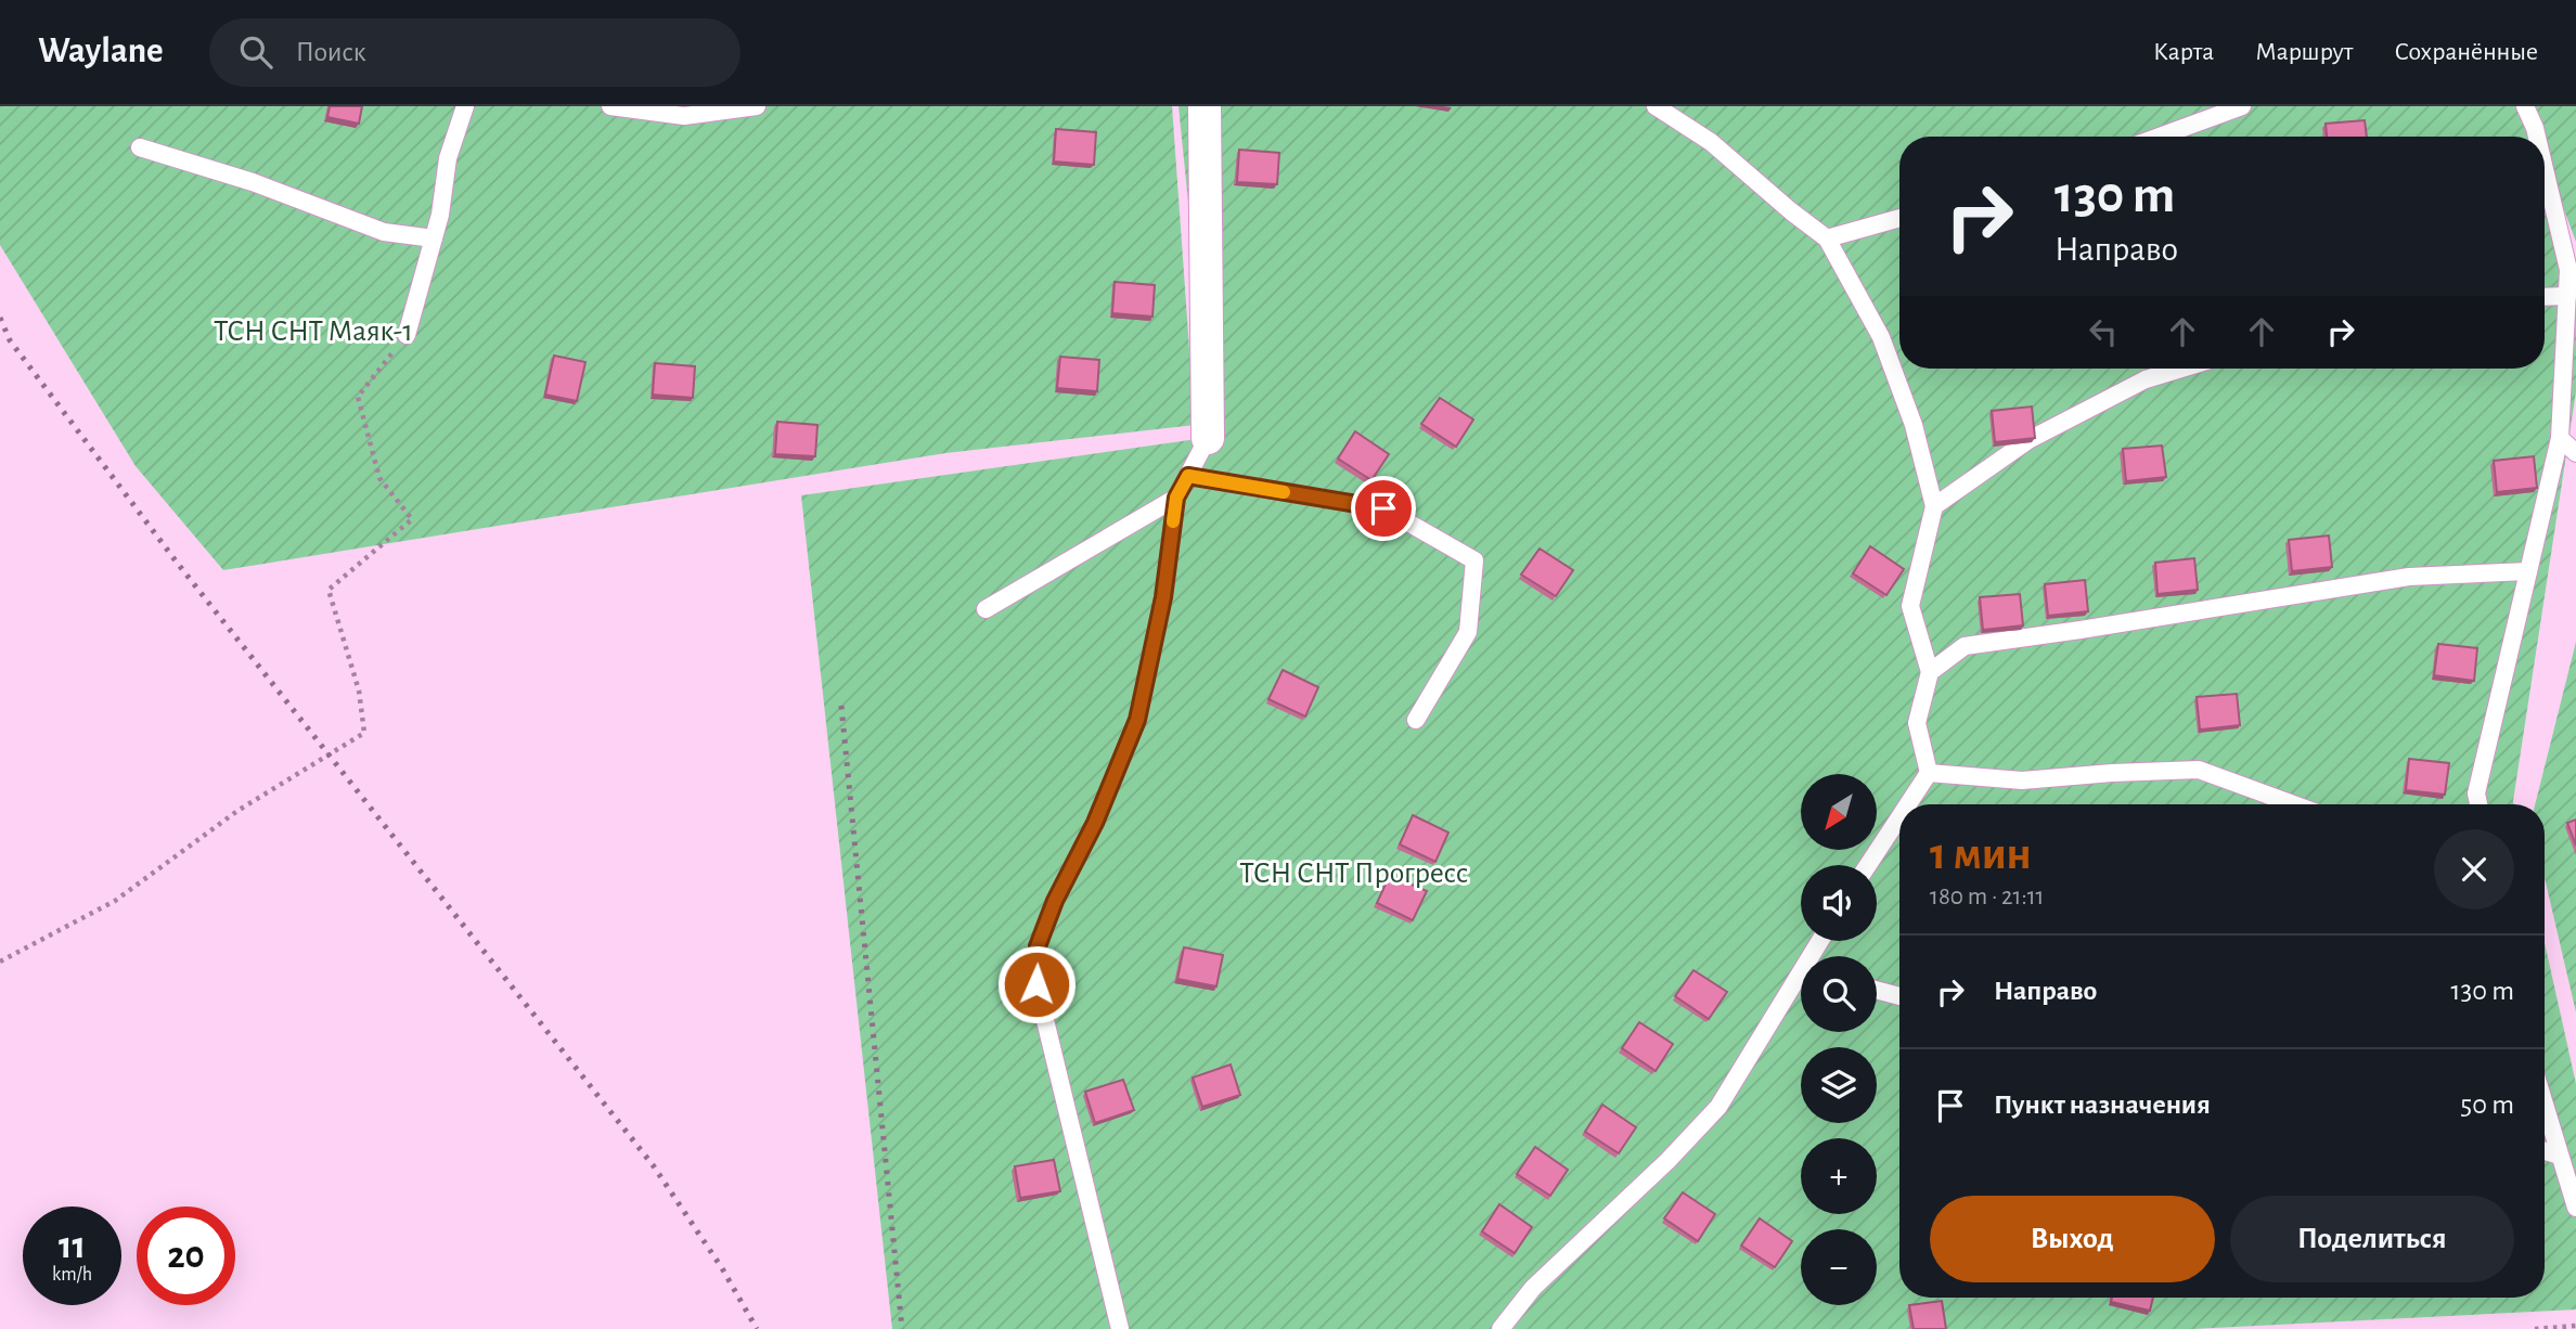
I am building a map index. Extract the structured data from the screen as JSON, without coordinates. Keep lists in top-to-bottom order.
{
  "parks": ["ТСН СНТ Маяк-1", "ТСН СНТ Прогресс"],
  "north": "bottom left",
  "page": {
    "header": "Waylane",
    "search": "Поиск",
    "nav": ["Карта", "Маршрут", "Сохранённые"],
    "turn": ["130 m", "Направо"],
    "map_buttons": ["+", "−"],
    "heading": ["1 мин", "180 m · 21:11"],
    "list": [
      {
        "name": "Направо",
        "value": "130 m"
      },
      {
        "name": "Пункт назначения",
        "value": "50 m"
      }
    ],
    "buttons": ["Выход", "Поделиться"],
    "speed": "11 km/h",
    "limit": "20"
  }
}
